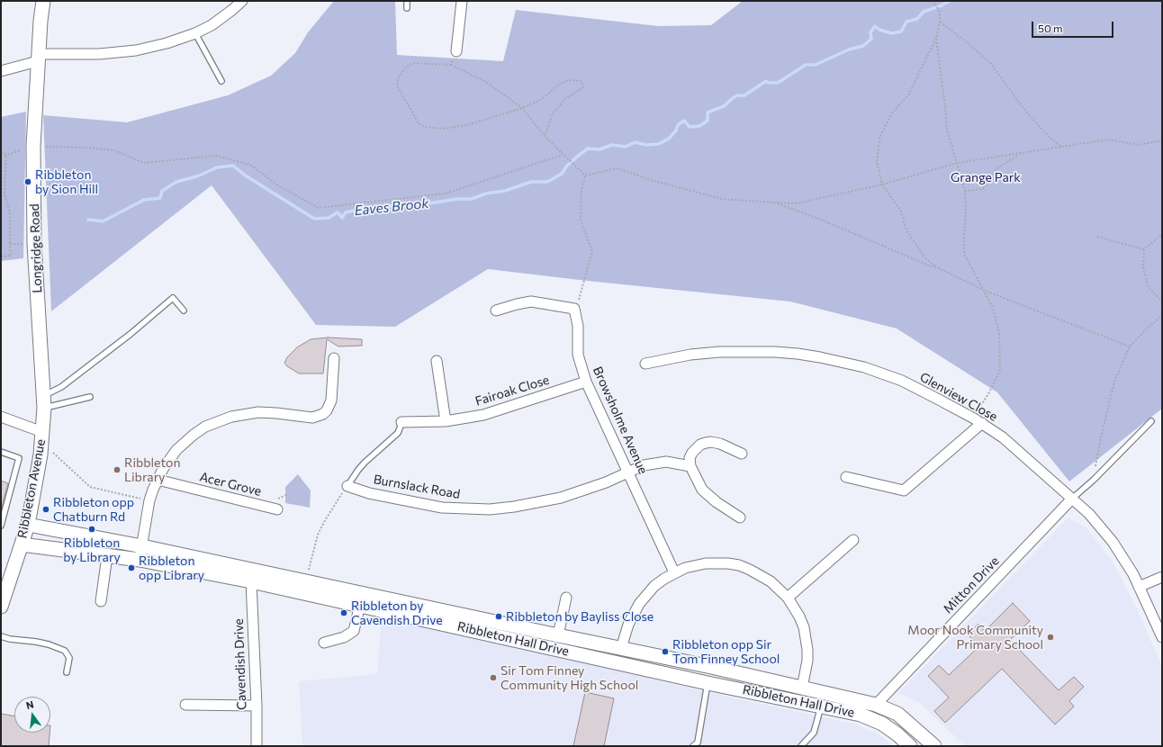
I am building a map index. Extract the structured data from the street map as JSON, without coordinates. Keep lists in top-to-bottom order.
{
  "streets": {
    "street": [
      "Longridge Road",
      "Fairoak Close",
      "Glenview Close",
      "Browsholme Avenue",
      "Acer Grove",
      "Burnslack Road",
      "Ribbleton Avenue",
      "Mitton Drive",
      "Ribbleton Hall Drive",
      "Cavendish Drive"
    ]
  },
  "crossings": [
    ["Longridge Road", "Ribbleton Avenue"],
    ["Fairoak Close", "Browsholme Avenue"],
    ["Glenview Close", "Mitton Drive"],
    ["Browsholme Avenue", "Burnslack Road"],
    ["Ribbleton Avenue", "Ribbleton Hall Drive"],
    ["Mitton Drive", "Ribbleton Hall Drive"],
    ["Ribbleton Hall Drive", "Cavendish Drive"]
  ],
  "water": ["Eaves Brook"],
  "parks": ["Grange Park"],
  "places": [
    "Ribbleton by Sion Hill",
    "Ribbleton Library",
    "Ribbleton opp Chatburn Rd",
    "Ribbleton by Library",
    "Ribbleton opp Library",
    "Ribbleton by Cavendish Drive",
    "Ribbleton by Bayliss Close",
    "Moor Nook Community Primary School",
    "Ribbleton opp Sir Tom Finney School",
    "Sir Tom Finney Community High School"
  ],
  "scale_bar": "50 m",
  "north": "top"
}
